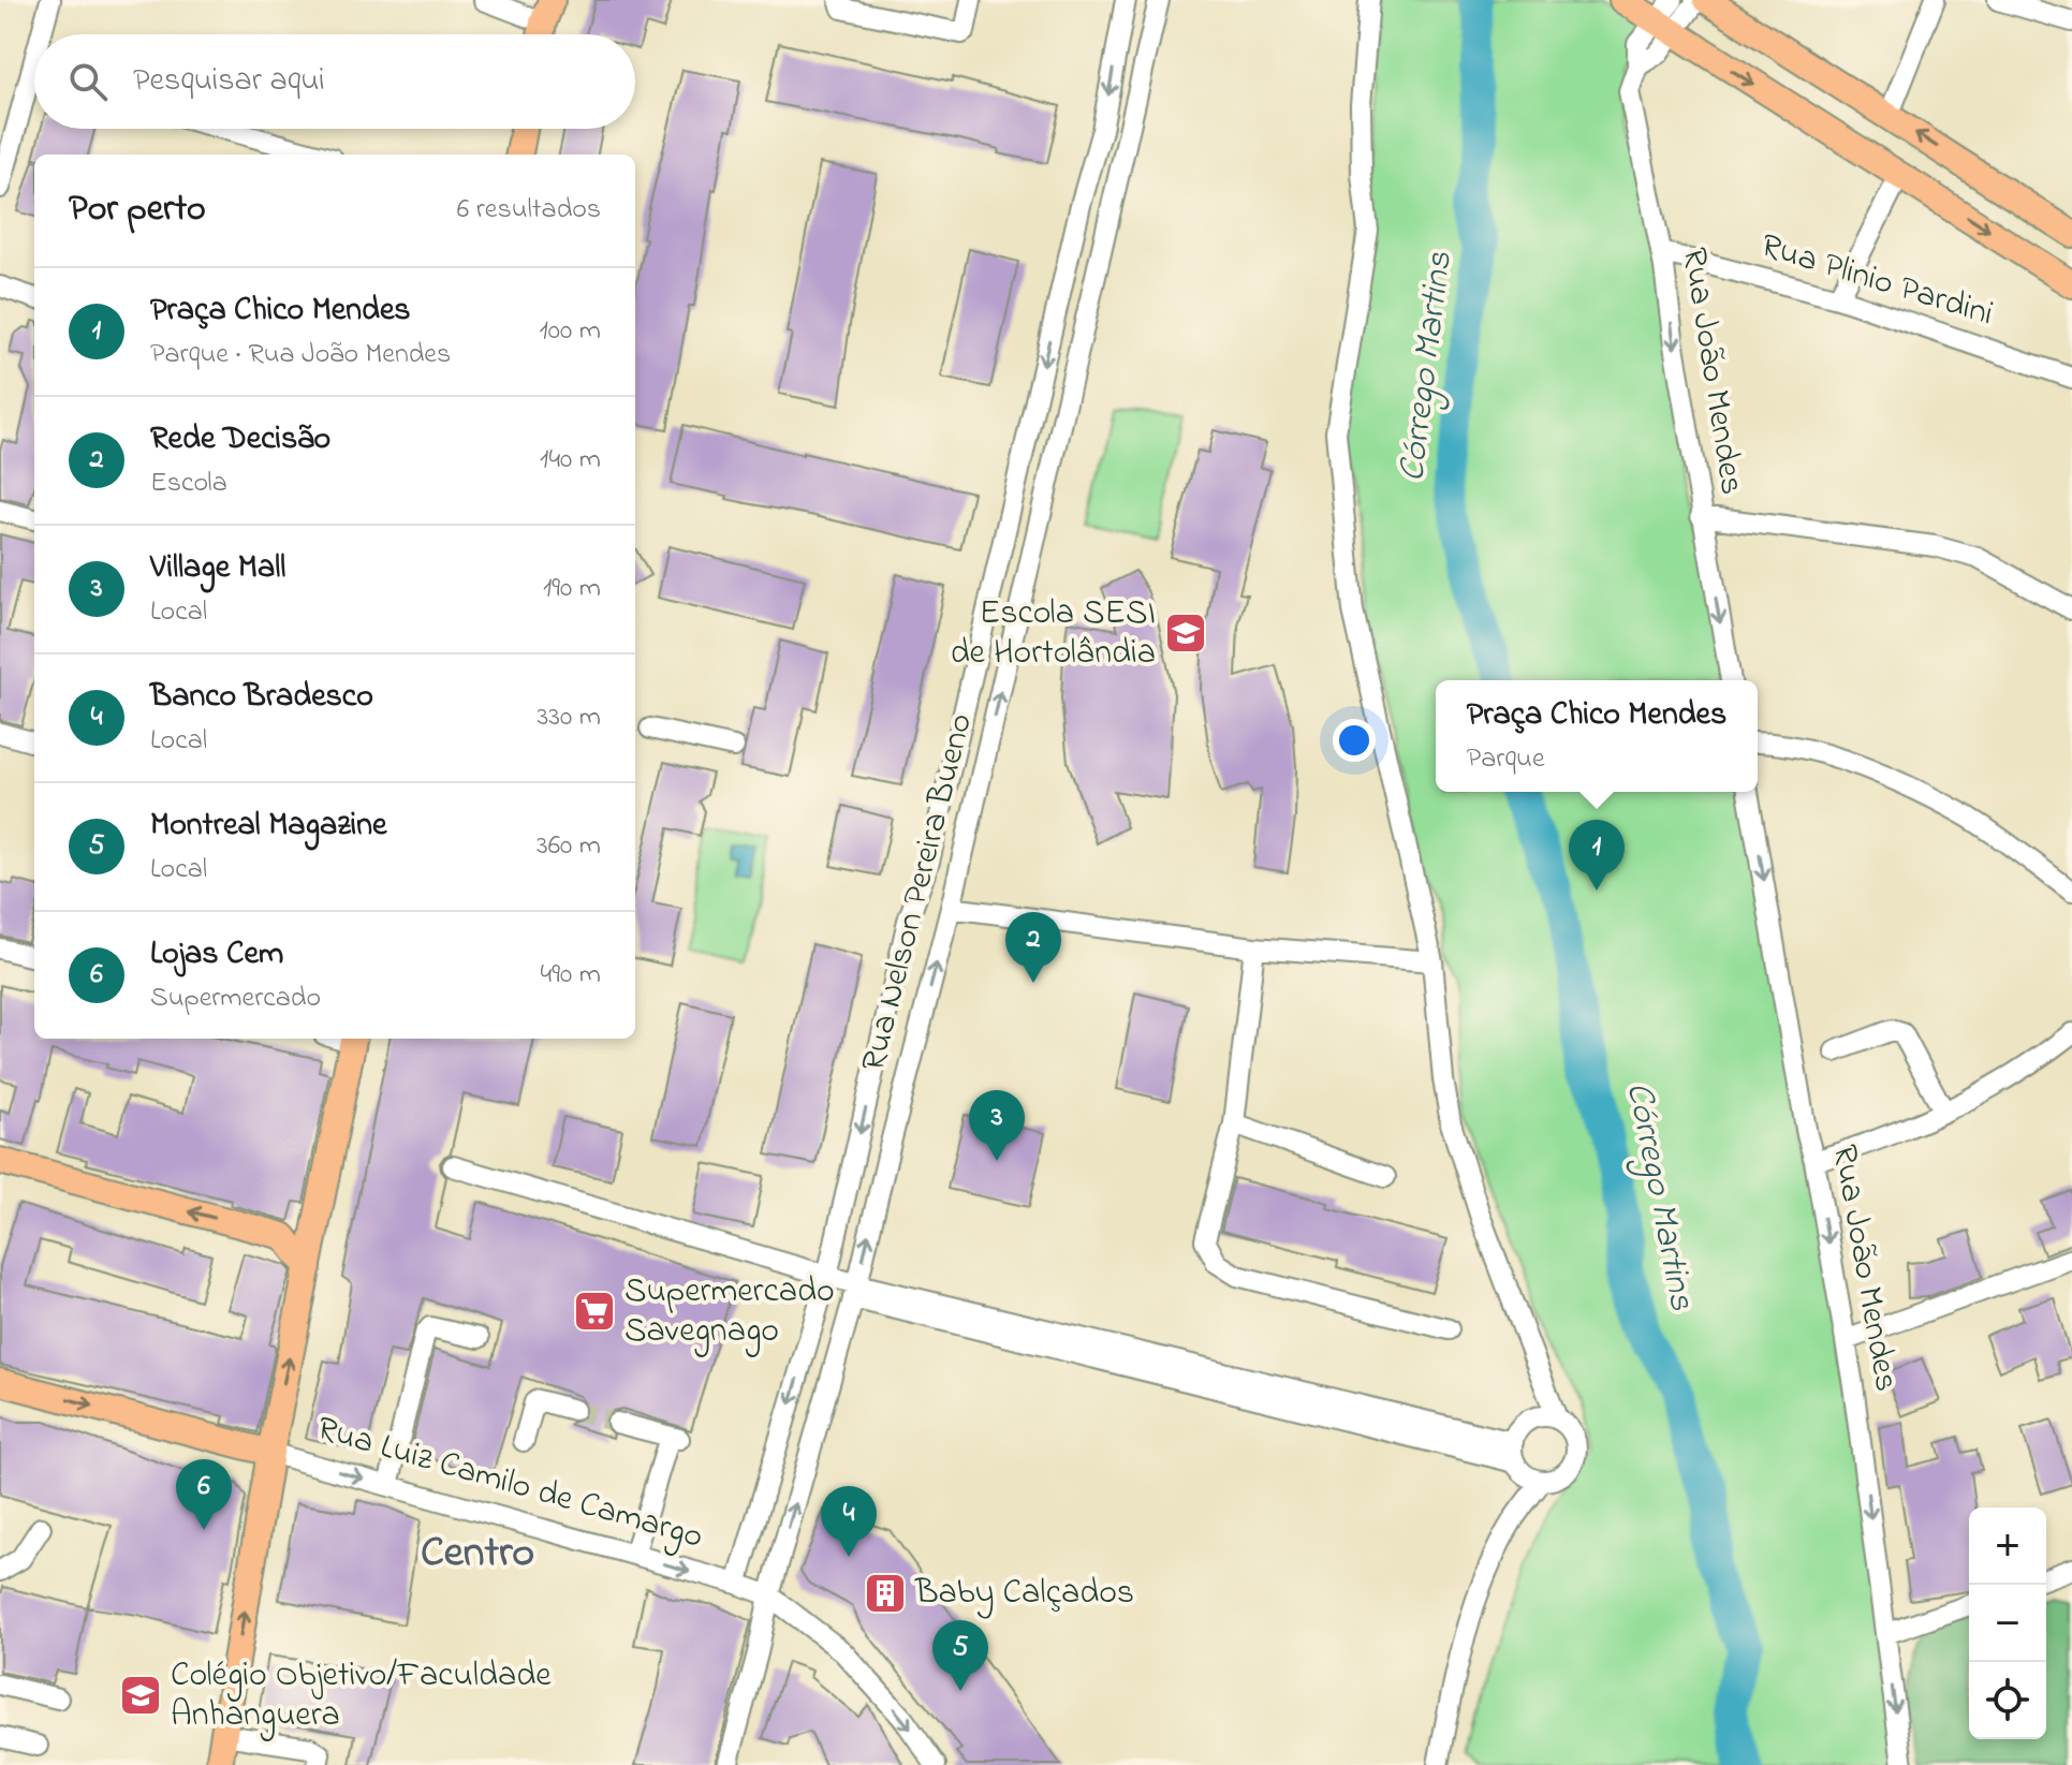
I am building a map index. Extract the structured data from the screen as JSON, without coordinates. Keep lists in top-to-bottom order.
{
  "streets": {
    "main road": ["Rua Luiz Camilo de Camargo"],
    "street": ["Rua Plinio Pardini", "Rua João Mendes", "Rua Nelson Pereira Bueno"]
  },
  "crossings": [
    ["Rua Plinio Pardini", "Rua João Mendes"],
    ["Rua Nelson Pereira Bueno", "Rua Luiz Camilo de Camargo"]
  ],
  "one_way": ["Rua João Mendes"],
  "districts": ["Centro"],
  "water": ["Córrego Martins"],
  "places": {
    "school or university": ["Escola SESI de Hortolândia", "Colégio Objetivo/Faculdade Anhanguera"],
    "supermarket": ["Supermercado Savegnago"],
    "building": ["Baby Calçados"]
  },
  "page": {
    "search": "Pesquisar aqui",
    "heading": ["Por perto", "6 resultados"],
    "list": [
      {
        "mark": "1",
        "name": "Praça Chico Mendes",
        "note": "Parque · Rua João Mendes",
        "value": "100 m"
      },
      {
        "mark": "2",
        "name": "Rede Decisão",
        "note": "Escola",
        "value": "140 m"
      },
      {
        "mark": "3",
        "name": "Village Mall",
        "note": "Local",
        "value": "190 m"
      },
      {
        "mark": "4",
        "name": "Banco Bradesco",
        "note": "Local",
        "value": "330 m"
      },
      {
        "mark": "5",
        "name": "Montreal Magazine",
        "note": "Local",
        "value": "360 m"
      },
      {
        "mark": "6",
        "name": "Lojas Cem",
        "note": "Supermercado",
        "value": "490 m"
      }
    ],
    "popup": ["Praça Chico Mendes", "Parque"],
    "pins": [
      "1",
      "2",
      "3",
      "6",
      "4",
      "5"
    ],
    "map_buttons": ["+", "−"]
  }
}
